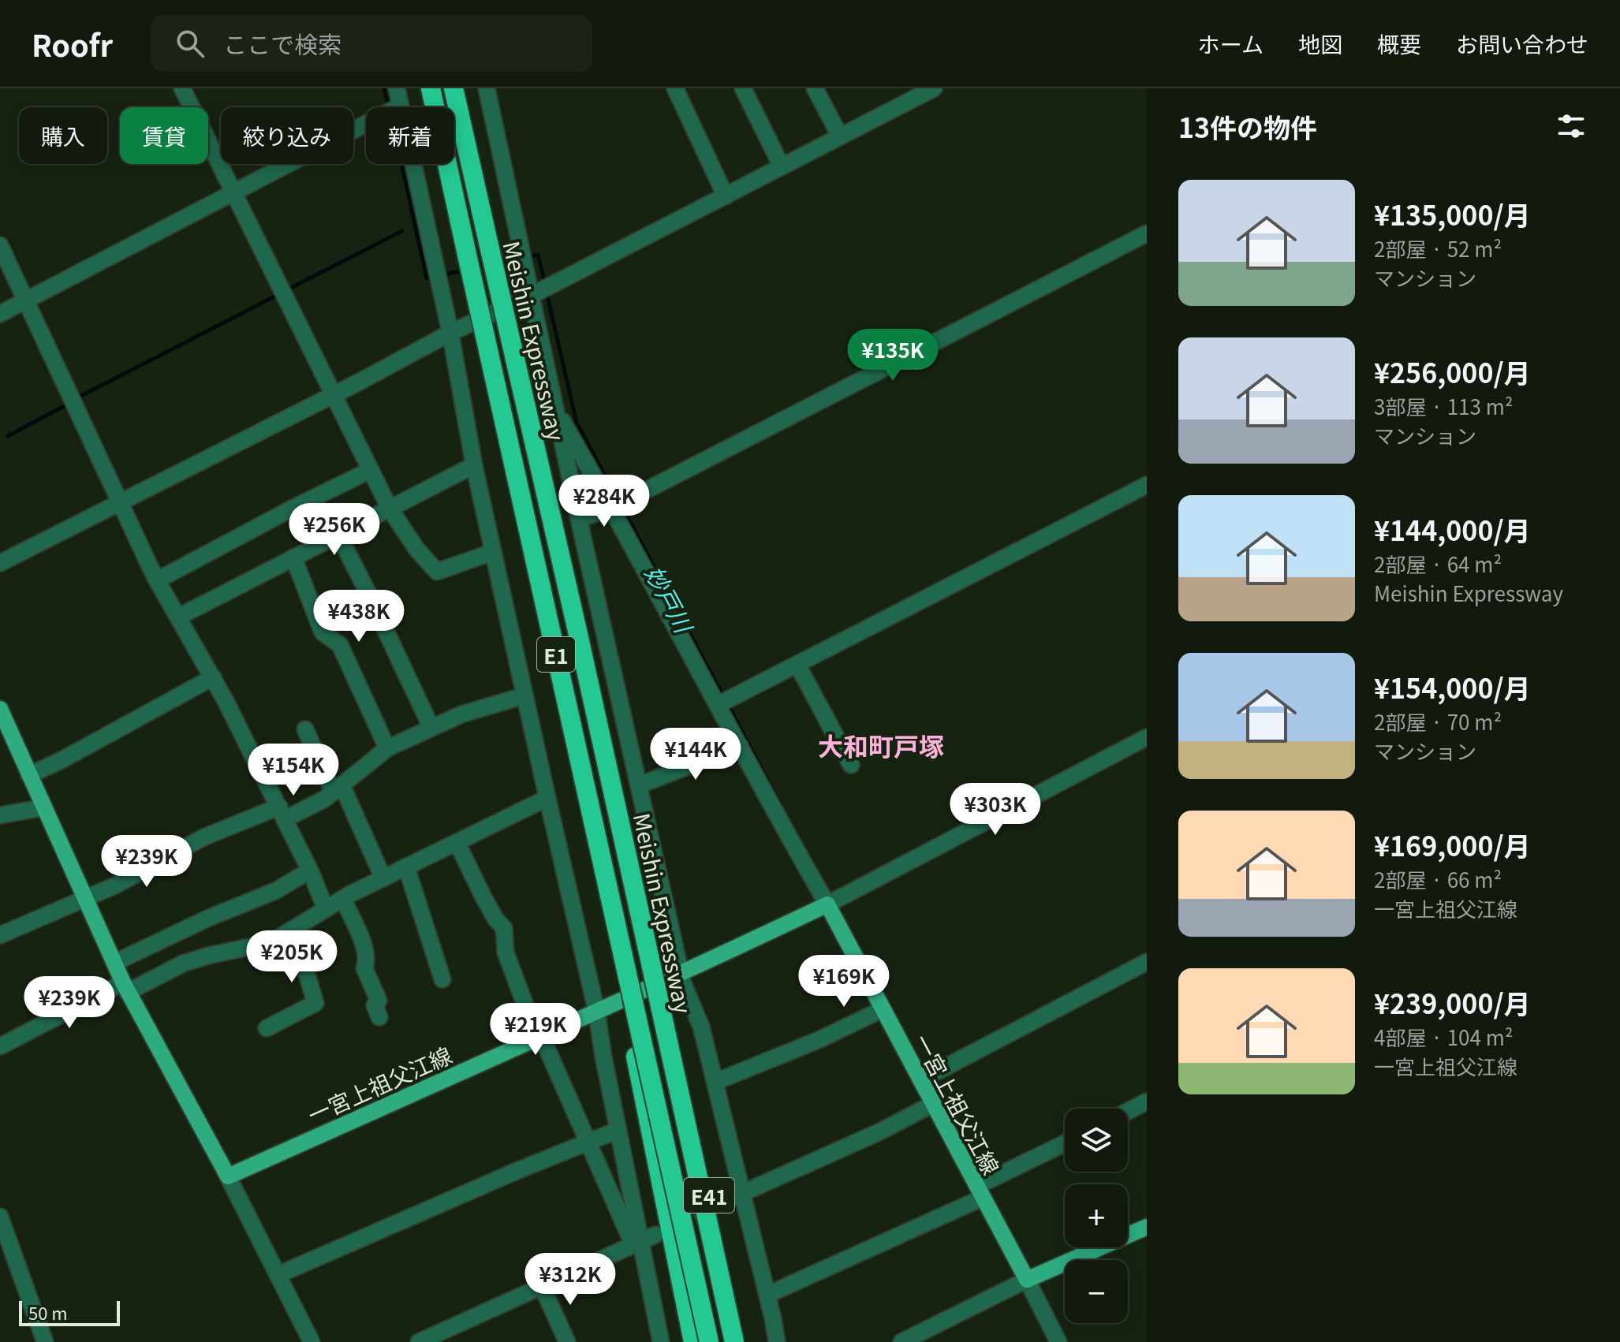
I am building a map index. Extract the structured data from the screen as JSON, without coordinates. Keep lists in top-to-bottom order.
{
  "streets": {
    "highway": ["Meishin Expressway", "E1", "E41"],
    "main road": ["一宮上祖父江線"]
  },
  "crossings": [
    ["Meishin Expressway", "E41"]
  ],
  "districts": ["大和町戸塚"],
  "water": ["妙戸川"],
  "scale_bar": "50 m",
  "page": {
    "header": "Roofr",
    "search": "ここで検索",
    "nav": [
      "ホーム",
      "地図",
      "概要",
      "お問い合わせ"
    ],
    "heading": "13件の物件",
    "chip": [
      "購入",
      "賃貸",
      "絞り込み",
      "新着"
    ],
    "list": [
      {
        "name": "¥135,000/月",
        "note": "2部屋 · 52 m² · マンション"
      },
      {
        "name": "¥256,000/月",
        "note": "3部屋 · 113 m² · マンション"
      },
      {
        "name": "¥144,000/月",
        "note": "2部屋 · 64 m² · Meishin Expressway"
      },
      {
        "name": "¥154,000/月",
        "note": "2部屋 · 70 m² · マンション"
      },
      {
        "name": "¥169,000/月",
        "note": "2部屋 · 66 m² · 一宮上祖父江線"
      },
      {
        "name": "¥239,000/月",
        "note": "4部屋 · 104 m² · 一宮上祖父江線"
      }
    ],
    "price": [
      "¥135K",
      "¥284K",
      "¥256K",
      "¥438K",
      "¥144K",
      "¥154K",
      "¥303K",
      "¥239K",
      "¥205K",
      "¥169K",
      "¥239K",
      "¥219K",
      "¥312K"
    ],
    "map_buttons": ["+", "−"],
    "scale": "50 m"
  }
}
